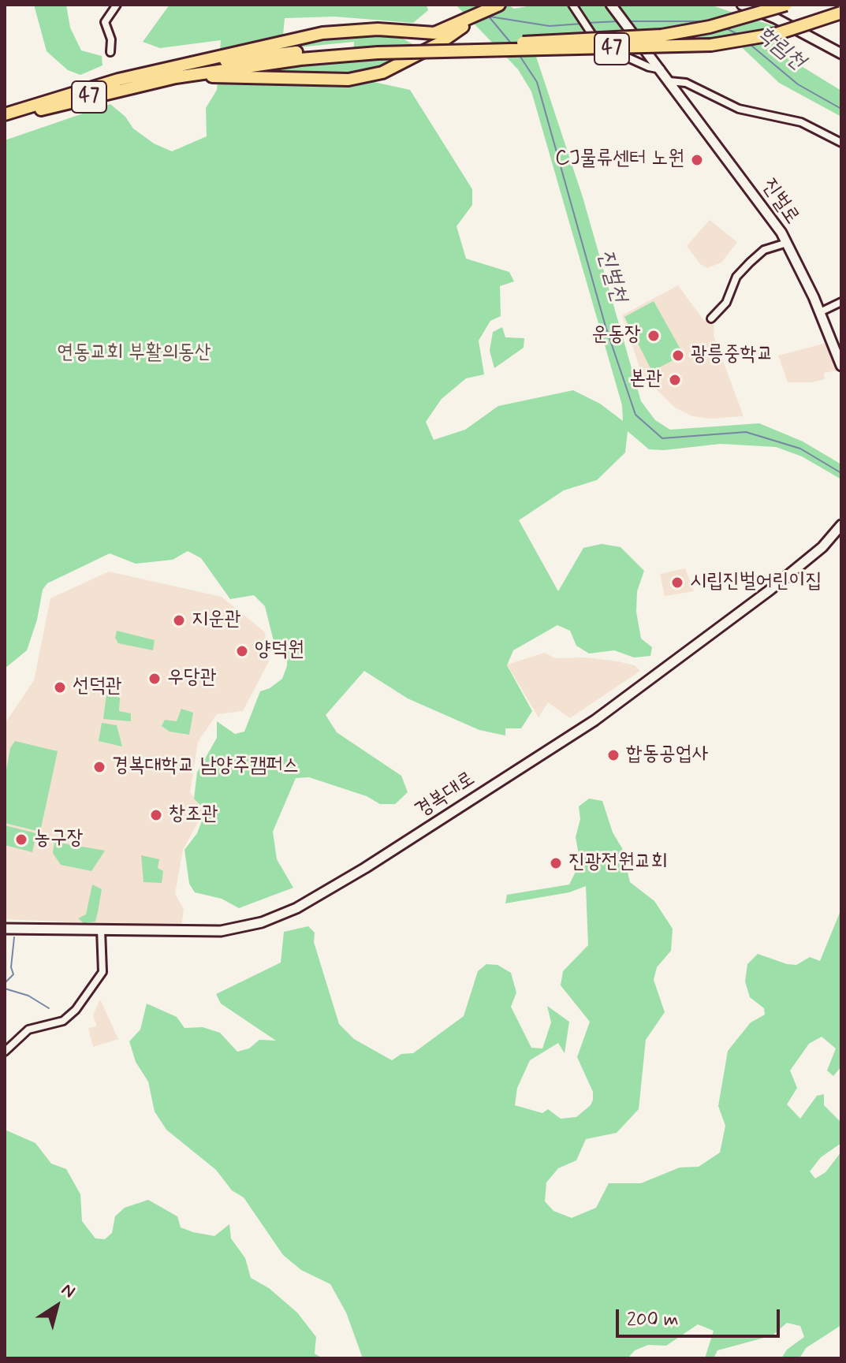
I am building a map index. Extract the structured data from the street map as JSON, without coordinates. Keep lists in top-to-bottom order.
{
  "streets": {
    "highway": ["47"],
    "street": ["진벌로", "경복대로"]
  },
  "water": ["학림천", "진벌천"],
  "parks": ["연동교회 부활의동산"],
  "places": [
    "CJ물류센터 노원",
    "운동장",
    "광릉중학교",
    "본관",
    "시립진벌어린이집",
    "지운관",
    "양덕원",
    "우당관",
    "선덕관",
    "합동공업사",
    "경복대학교 남양주캠퍼스",
    "창조관",
    "농구장",
    "진광전원교회"
  ],
  "scale_bar": "200 m",
  "north": "top right"
}
